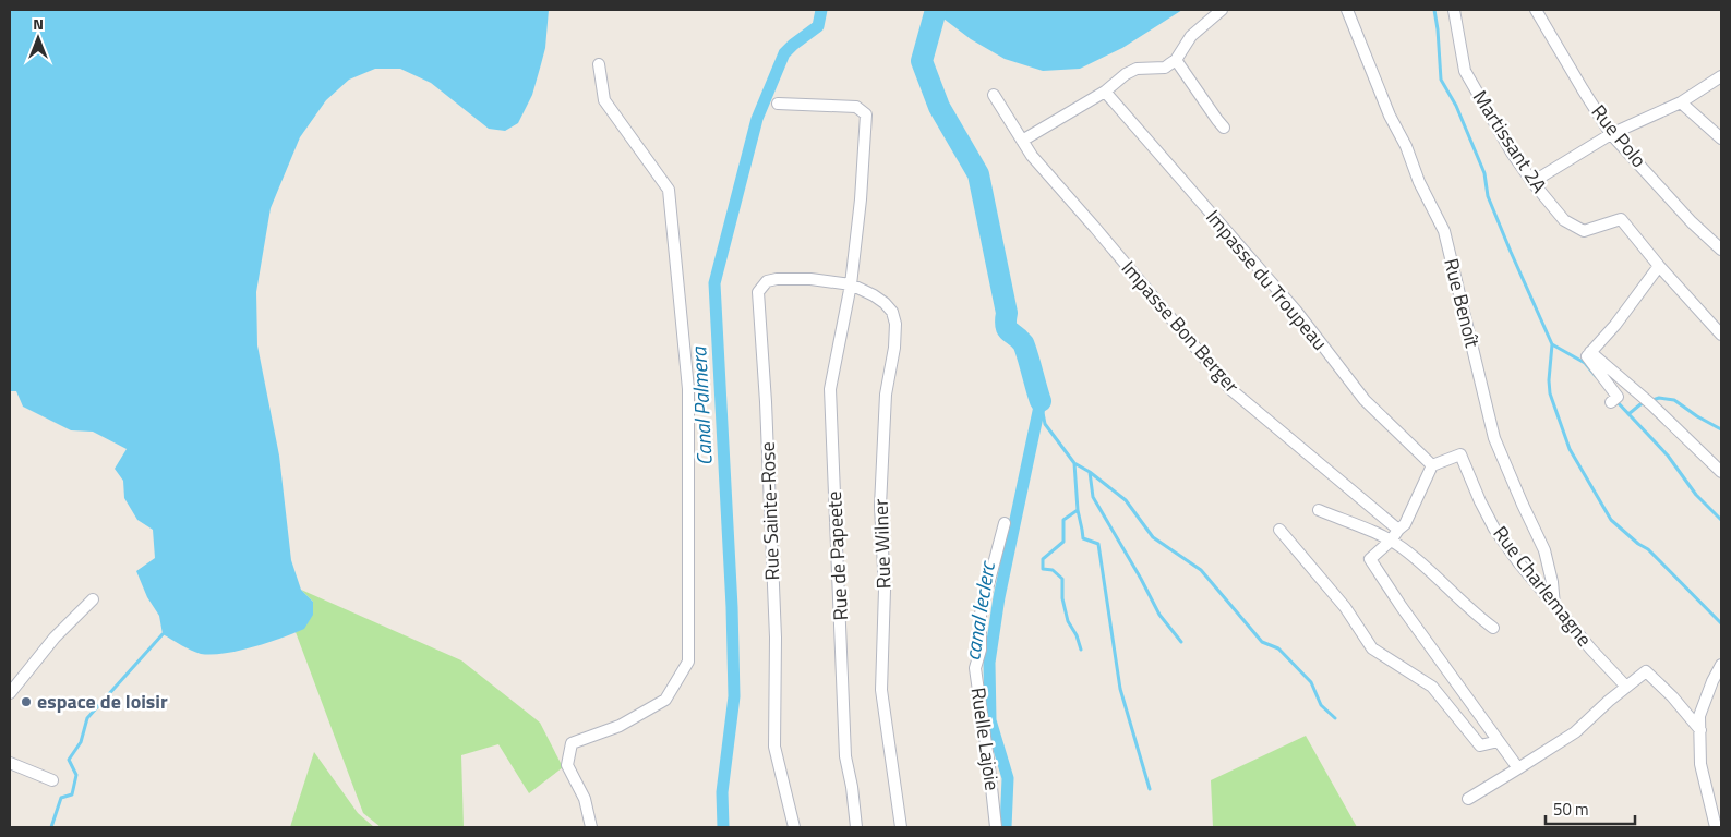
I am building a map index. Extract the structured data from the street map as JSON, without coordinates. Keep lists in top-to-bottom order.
{
  "streets": {
    "street": [
      "Rue Polo",
      "Martissant 2A",
      "Impasse du Troupeau",
      "Rue Benoît",
      "Impasse Bon Berger",
      "Rue Sainte-Rose",
      "Rue Wilner",
      "Rue de Papeete",
      "Rue Charlemagne",
      "Ruelle Lajoie"
    ]
  },
  "crossings": [
    ["Impasse du Troupeau", "Rue Charlemagne"],
    ["Rue Benoît", "Rue Charlemagne"],
    ["Rue Sainte-Rose", "Rue Wilner"],
    ["Rue Sainte-Rose", "Rue de Papeete"],
    ["Rue Wilner", "Rue de Papeete"]
  ],
  "water": ["Canal Palmera", "canal leclerc"],
  "places": ["espace de loisir"],
  "scale_bar": "50 m",
  "north": "top"
}
